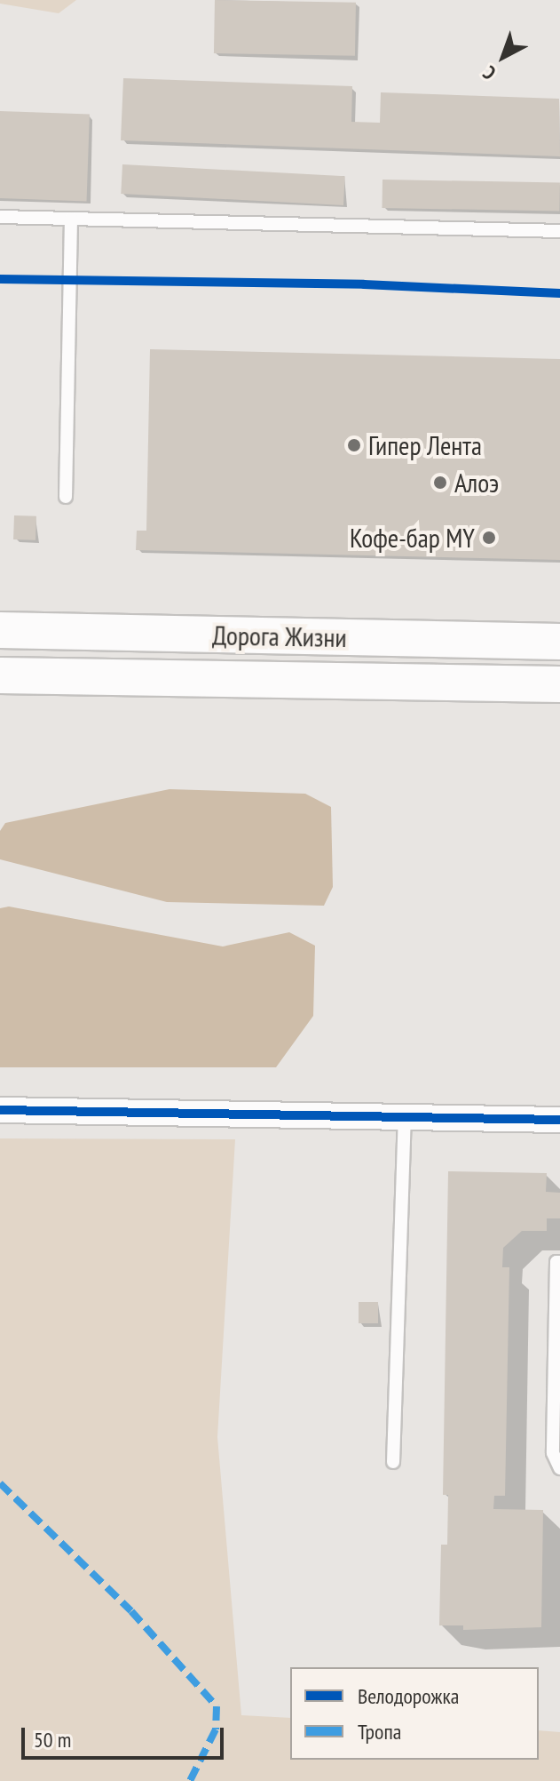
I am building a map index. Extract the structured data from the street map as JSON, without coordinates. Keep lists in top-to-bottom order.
{
  "streets": {
    "main road": ["Дорога Жизни"]
  },
  "places": ["Гипер Лента", "Алоэ", "Кофе-бар MY"],
  "legend": ["Велодорожка", "Тропа"],
  "scale_bar": "50 m",
  "north": "bottom left"
}
